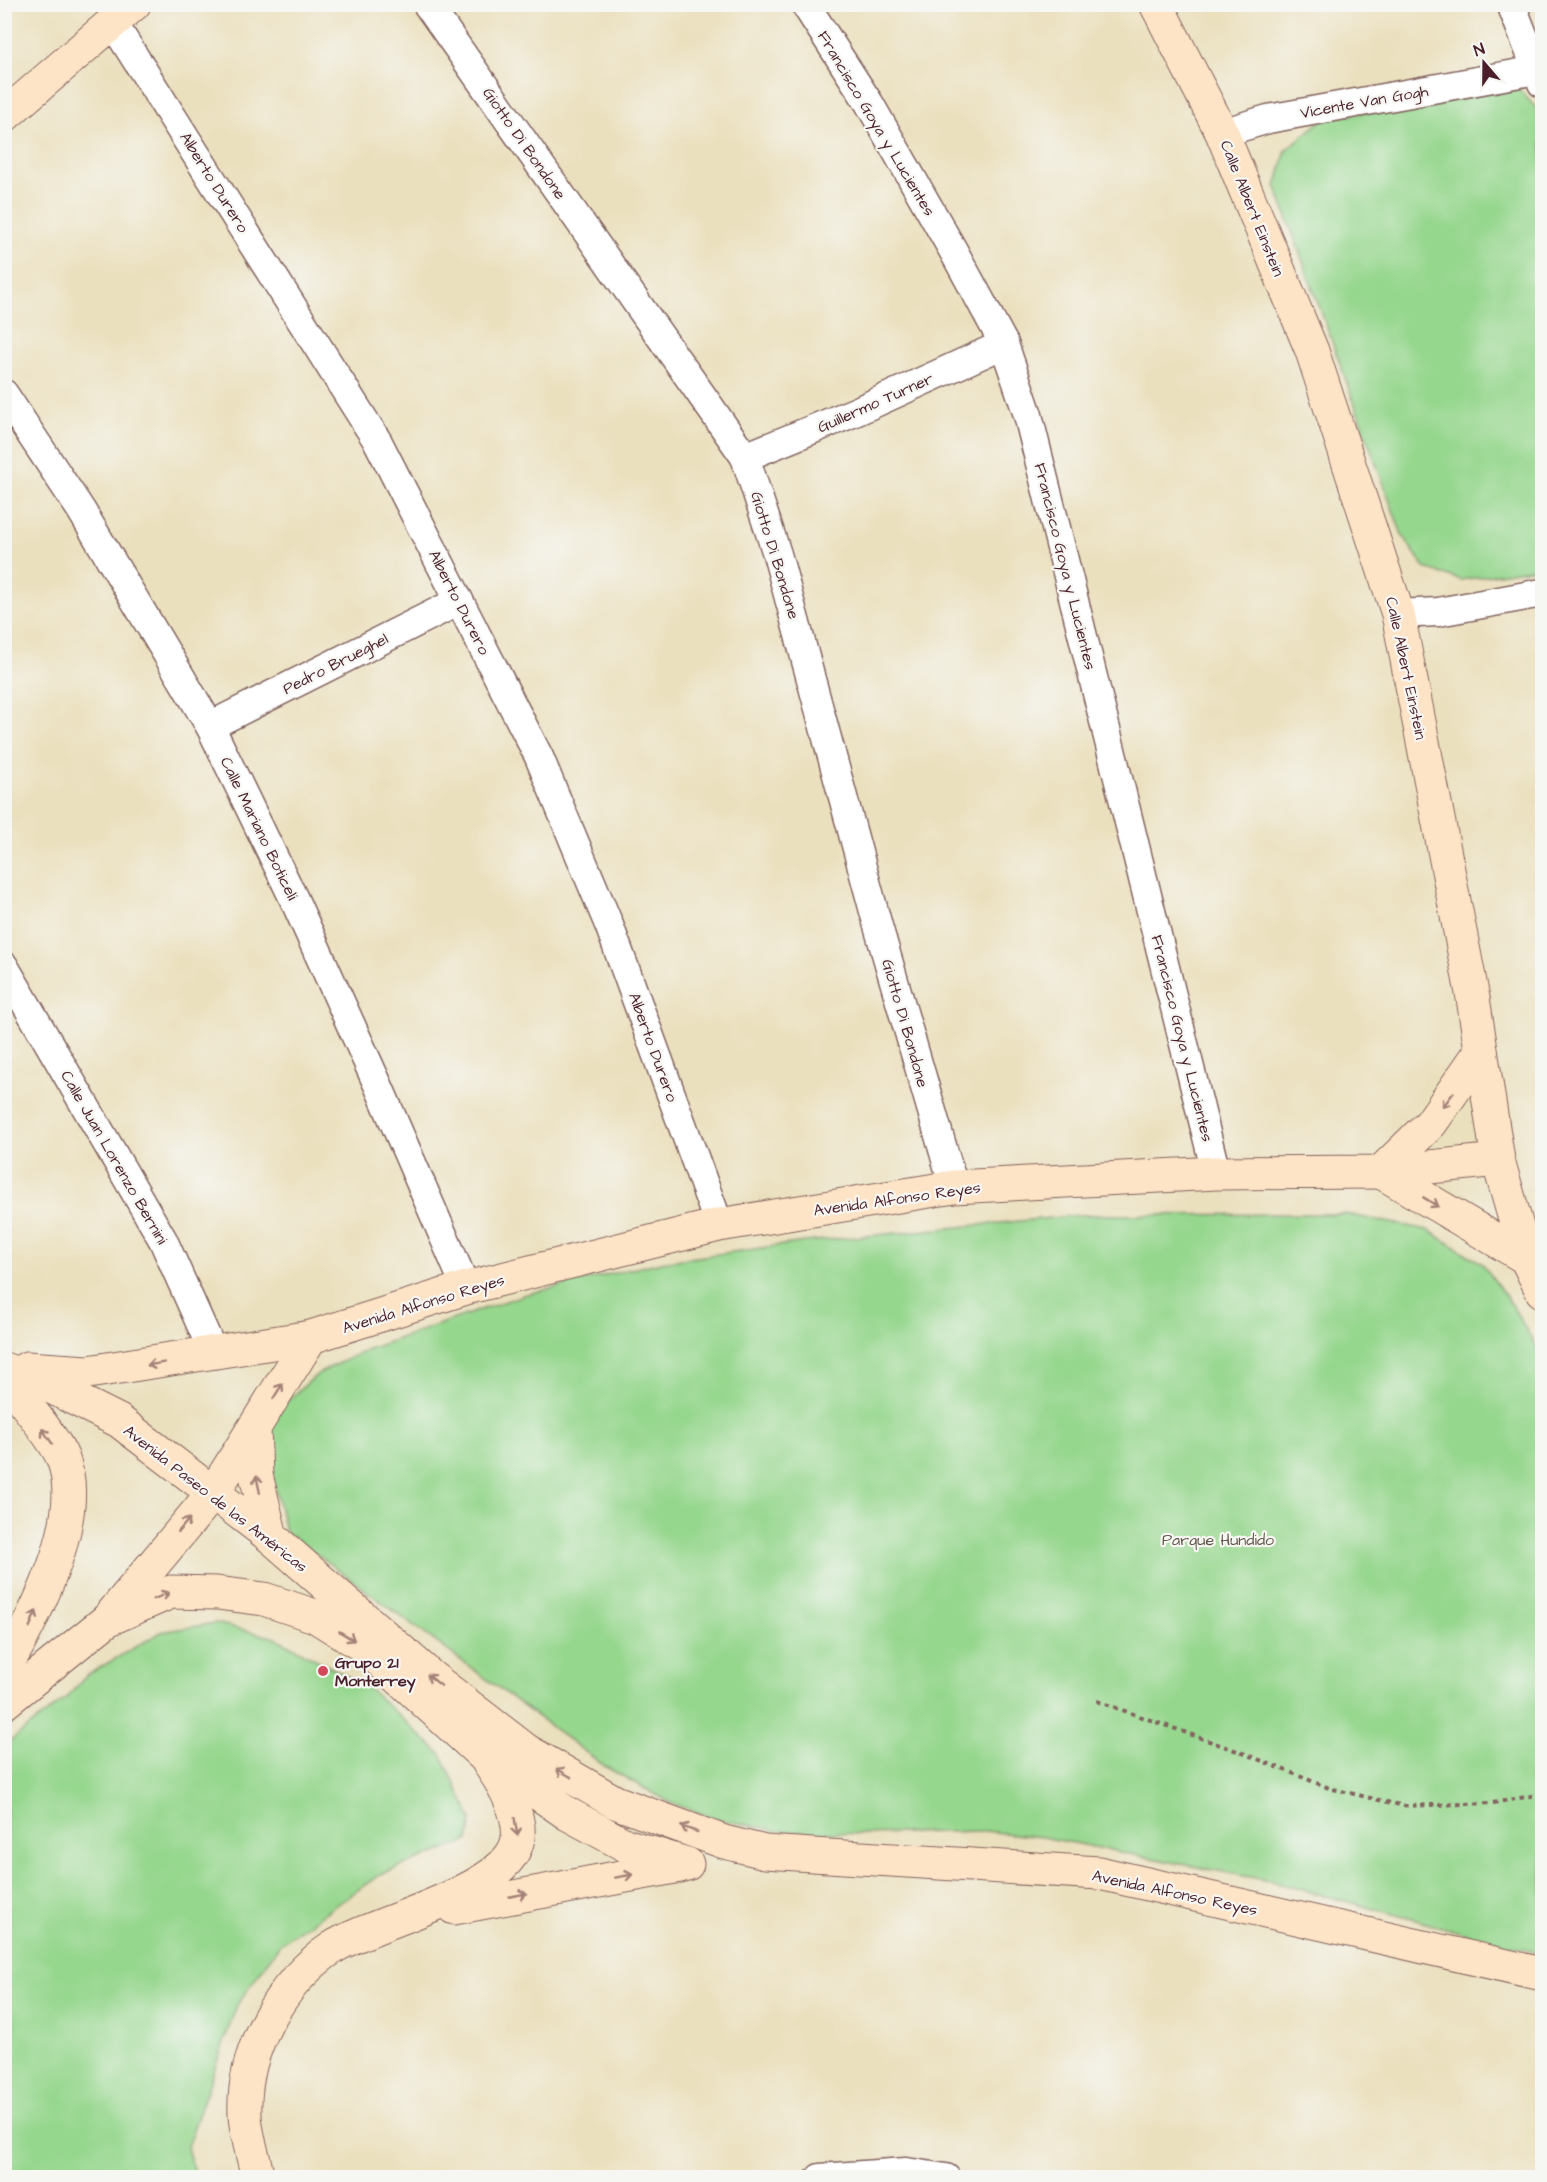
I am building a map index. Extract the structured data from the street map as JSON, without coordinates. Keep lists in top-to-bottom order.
{
  "streets": {
    "street": [
      "Vicente Van Gogh",
      "Francisco Goya y Lucientes",
      "Giotto Di Bondone",
      "Alberto Durero",
      "Calle Albert Einstein",
      "Guillermo Turner",
      "Pedro Brueghel",
      "Calle Mariano Boticeli",
      "Calle Juan Lorenzo Bernini",
      "Avenida Alfonso Reyes",
      "Avenida Paseo de las Américas"
    ]
  },
  "crossings": [
    ["Vicente Van Gogh", "Calle Albert Einstein"],
    ["Francisco Goya y Lucientes", "Guillermo Turner"],
    ["Francisco Goya y Lucientes", "Avenida Alfonso Reyes"],
    ["Giotto Di Bondone", "Guillermo Turner"],
    ["Giotto Di Bondone", "Avenida Alfonso Reyes"],
    ["Alberto Durero", "Pedro Brueghel"],
    ["Alberto Durero", "Avenida Alfonso Reyes"],
    ["Calle Albert Einstein", "Avenida Alfonso Reyes"],
    ["Pedro Brueghel", "Calle Mariano Boticeli"],
    ["Calle Mariano Boticeli", "Avenida Alfonso Reyes"],
    ["Calle Juan Lorenzo Bernini", "Avenida Alfonso Reyes"],
    ["Avenida Alfonso Reyes", "Avenida Paseo de las Américas"]
  ],
  "parks": ["Parque Hundido"],
  "places": ["Grupo 21 Monterrey"],
  "north": "top"
}
